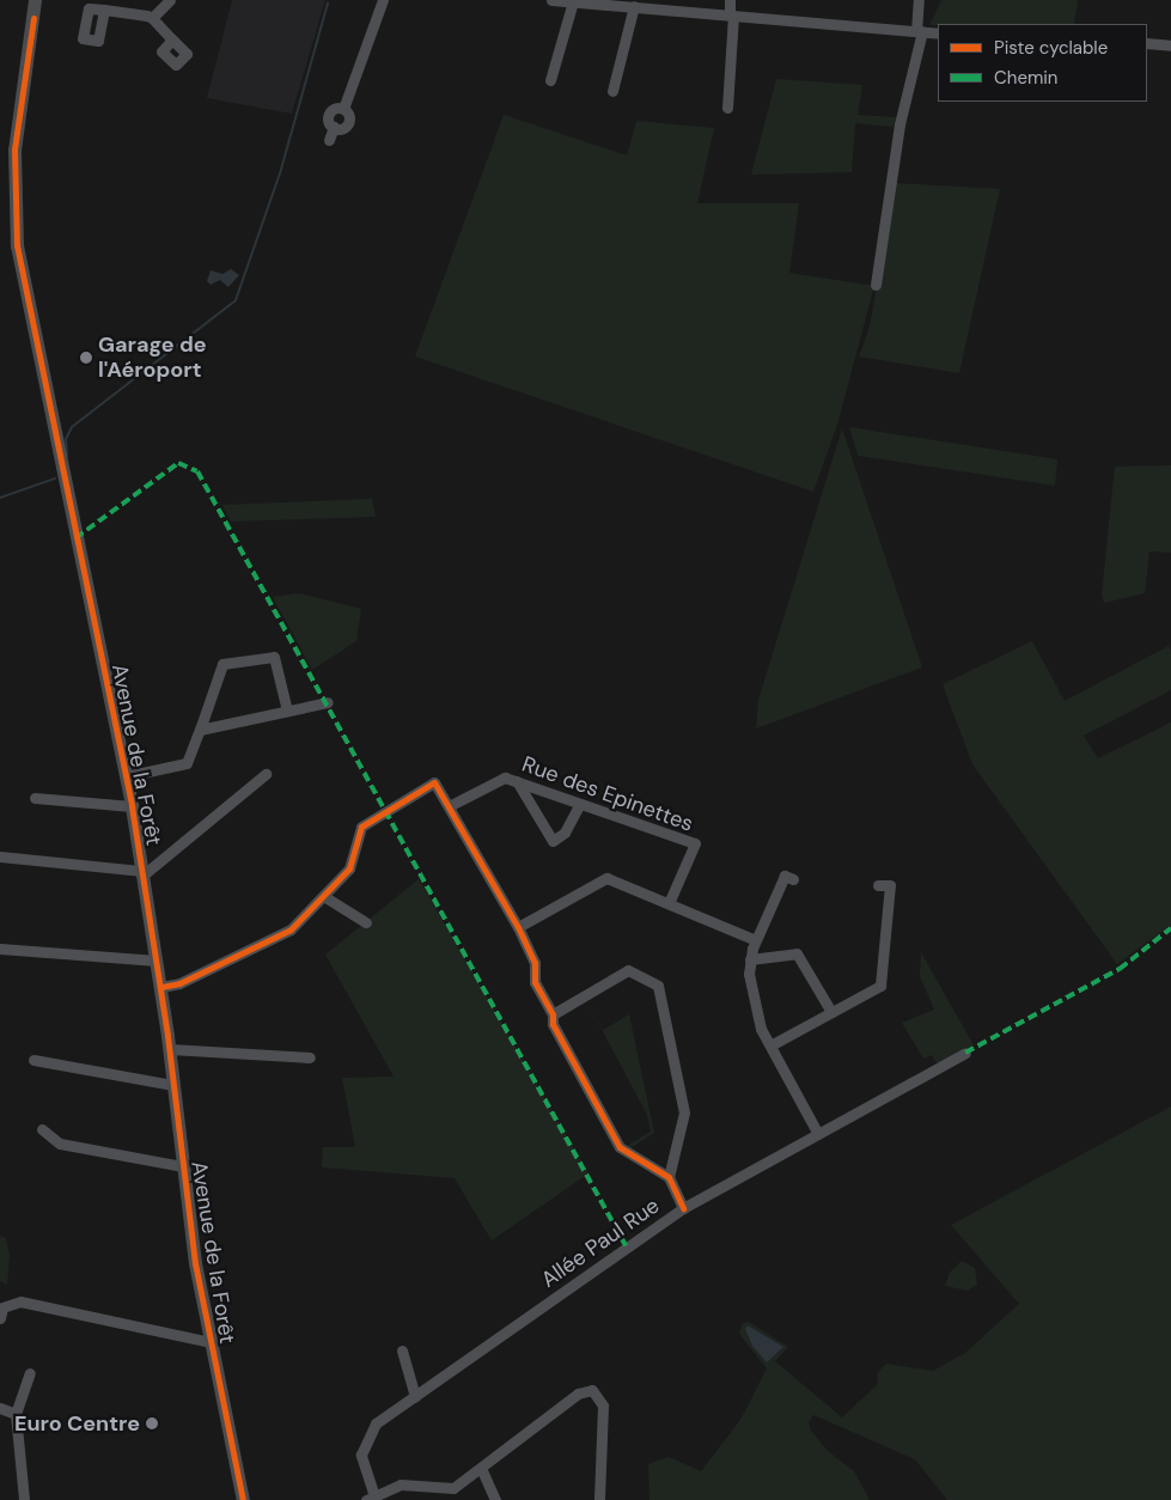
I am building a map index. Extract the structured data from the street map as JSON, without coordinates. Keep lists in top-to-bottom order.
{
  "streets": {
    "main road": ["Avenue de la Forêt"],
    "street": ["Rue des Epinettes", "Allée Paul Rue"]
  },
  "places": ["Garage de l'Aéroport", "Euro Centre"],
  "legend": ["Piste cyclable", "Chemin"]
}
